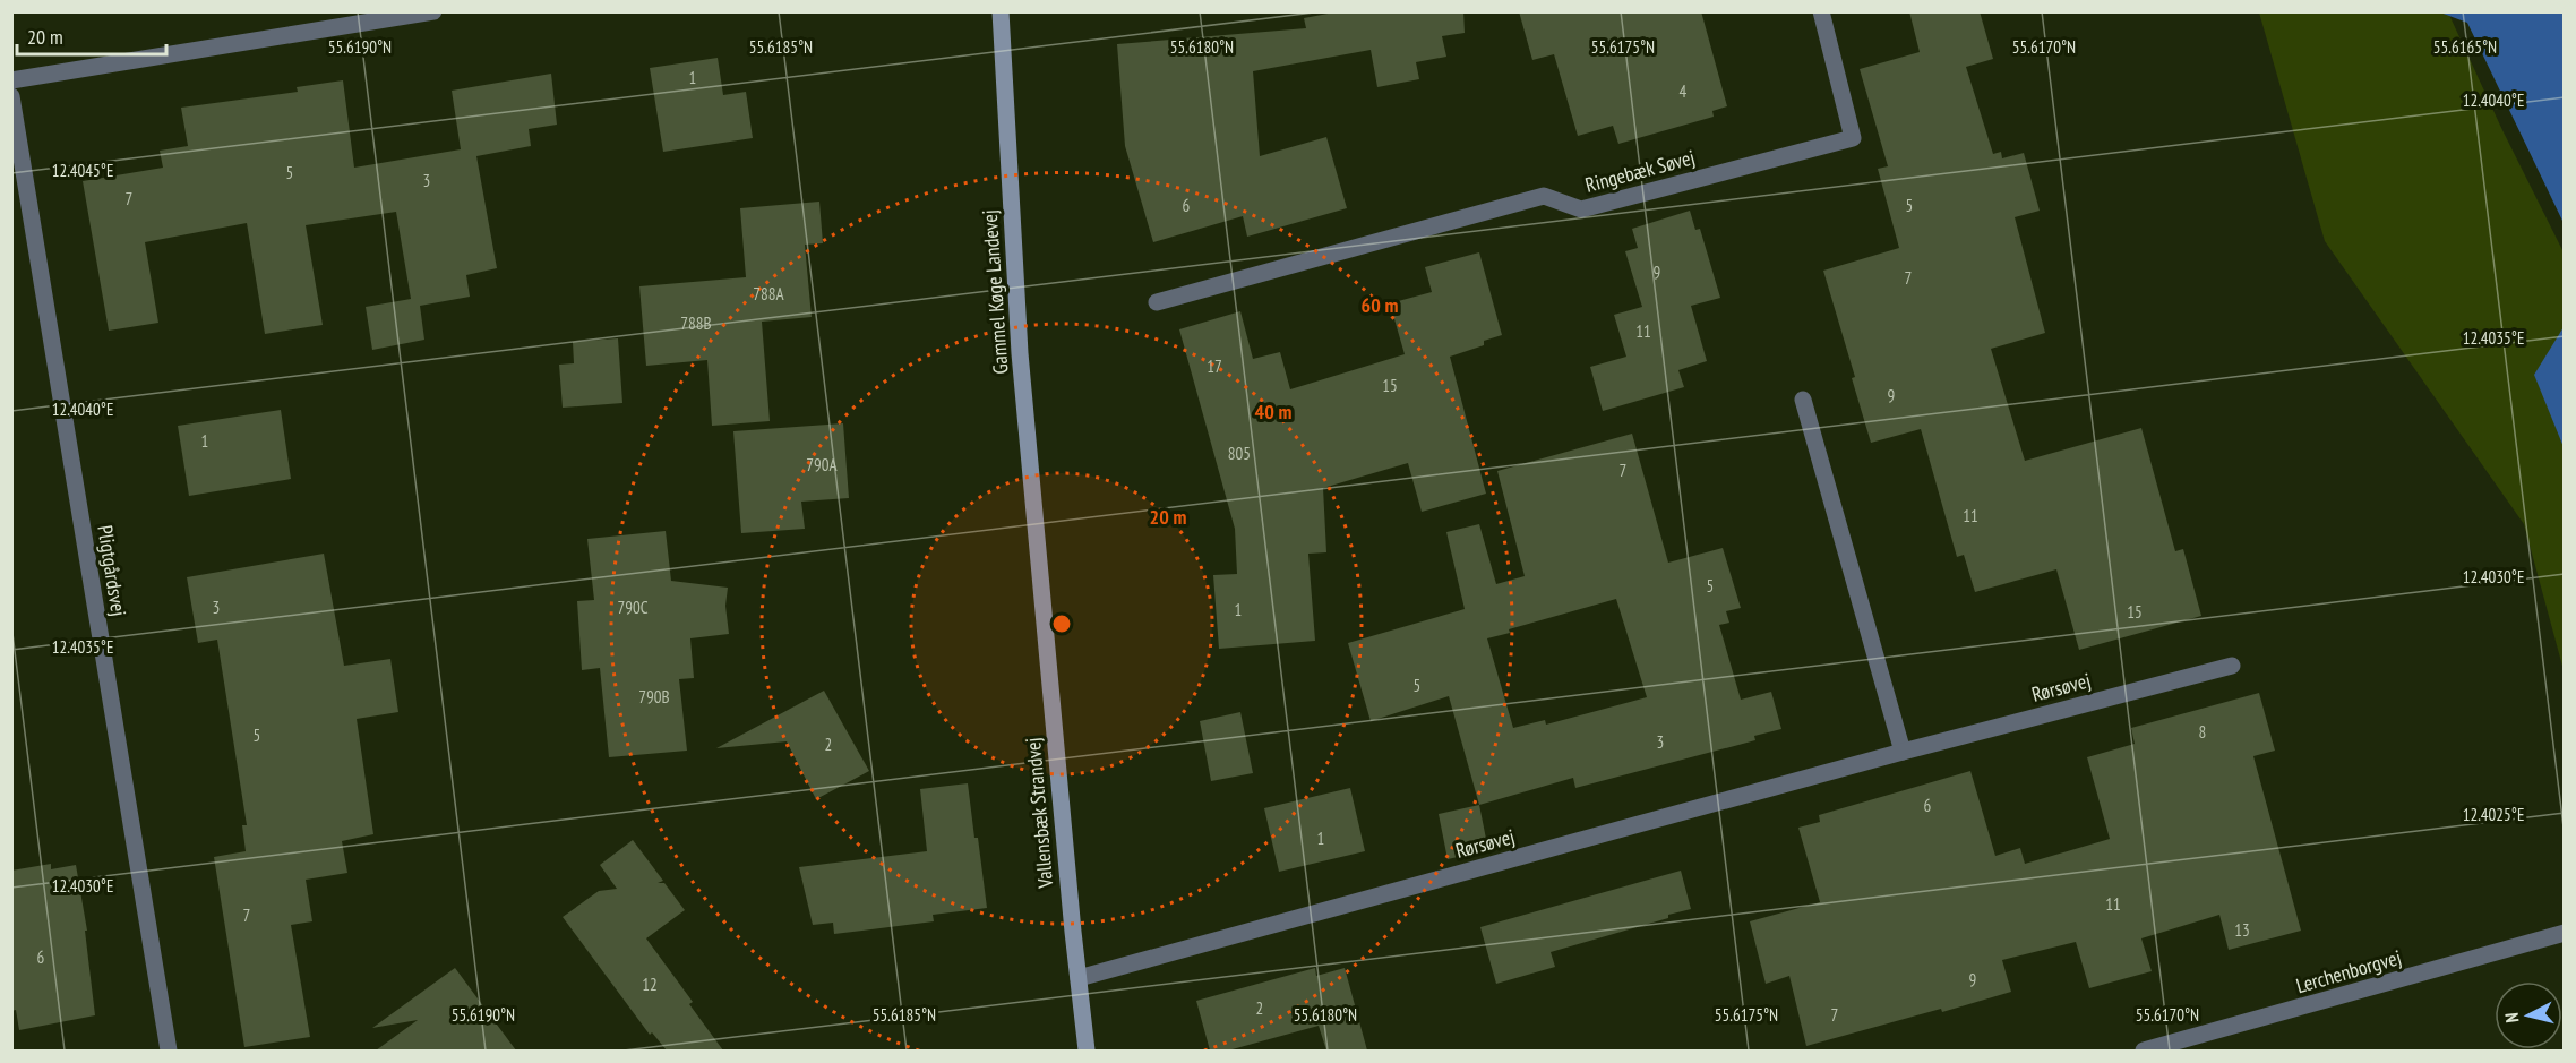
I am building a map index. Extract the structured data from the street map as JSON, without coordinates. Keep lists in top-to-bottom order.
{
  "streets": {
    "main road": ["Gammel Køge Landevej", "Vallensbæk Strandvej"],
    "street": [
      "Ringebæk Søvej",
      "Pligtgårdsvej",
      "Rørsøvej",
      "Lerchenborgvej"
    ]
  },
  "crossings": [
    ["Gammel Køge Landevej", "Vallensbæk Strandvej"],
    ["Rørsøvej", "Vallensbæk Strandvej"]
  ],
  "house_numbers": [
    "1",
    "4",
    "5",
    "3",
    "7",
    "6",
    "5",
    "9",
    "7",
    "788A",
    "788B",
    "11",
    "17",
    "15",
    "9",
    "1",
    "805",
    "790A",
    "7",
    "11",
    "5",
    "3",
    "790C",
    "1",
    "15",
    "5",
    "790B",
    "8",
    "5",
    "3",
    "2",
    "6",
    "1",
    "11",
    "7",
    "13",
    "6",
    "9",
    "12",
    "2",
    "7"
  ],
  "scale_bar": "20 m",
  "north": "left",
  "coordinates": [
    "55.6190°N",
    "55.6185°N",
    "55.6180°N",
    "55.6175°N",
    "55.6170°N",
    "55.6165°N",
    "12.4040°E",
    "12.4045°E",
    "12.4035°E",
    "12.4030°E",
    "12.4025°E"
  ],
  "rings": ["60 m", "40 m", "20 m"]
}
